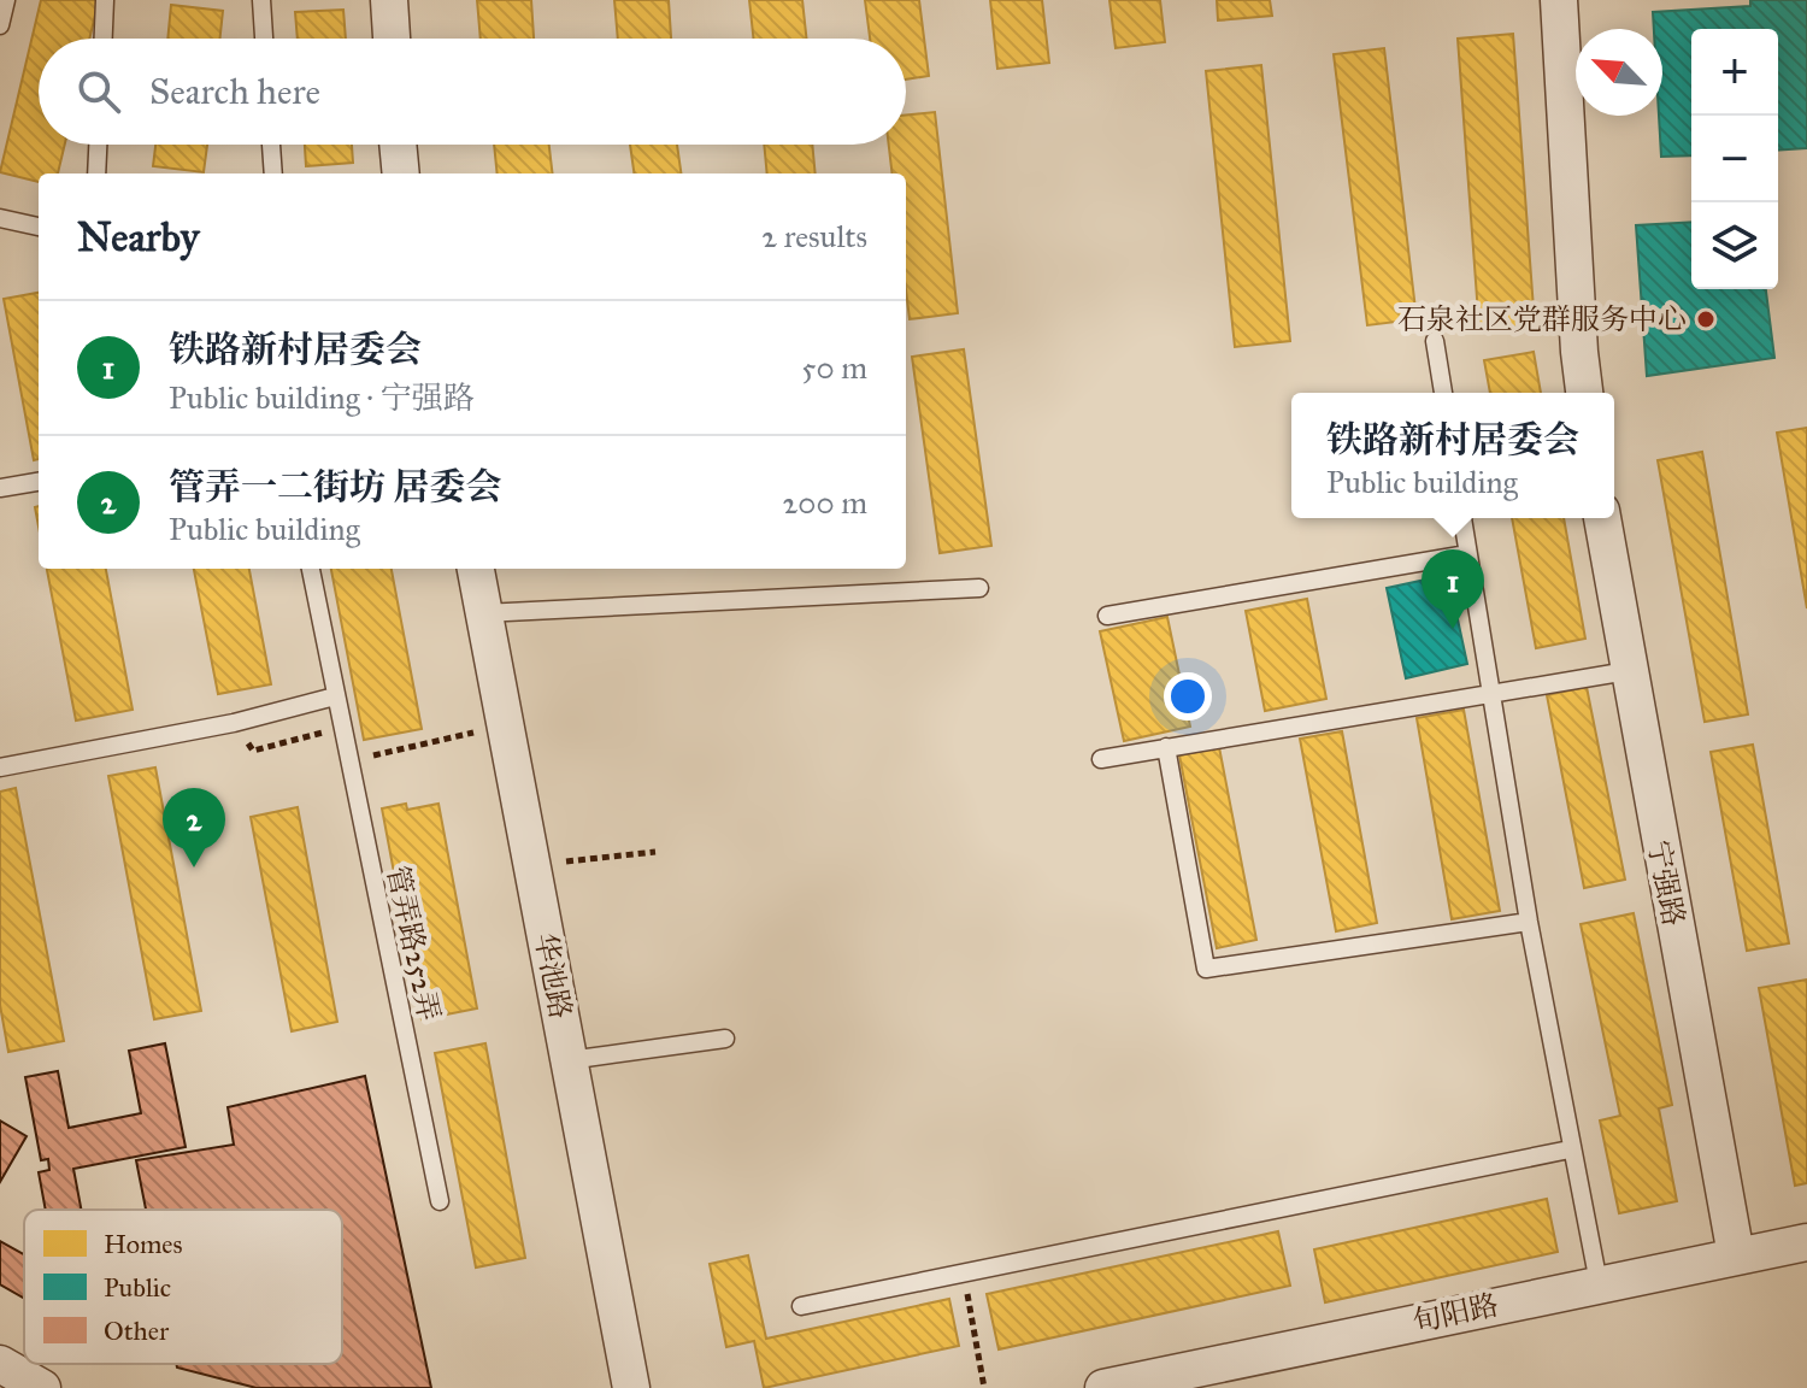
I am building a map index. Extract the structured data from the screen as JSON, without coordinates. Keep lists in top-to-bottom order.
{
  "streets": {
    "street": ["宁强路", "华池路", "旬阳路"],
    "lane": ["管弄路252弄"]
  },
  "crossings": [
    ["宁强路", "旬阳路"]
  ],
  "places": ["石泉社区党群服务中心"],
  "legend": ["Homes", "Public", "Other"],
  "north": "top left",
  "page": {
    "map_buttons": ["+", "−"],
    "search": "Search here",
    "heading": ["Nearby", "2 results"],
    "list": [
      {
        "mark": "1",
        "name": "铁路新村居委会",
        "note": "Public building · 宁强路",
        "value": "50 m"
      },
      {
        "mark": "2",
        "name": "管弄一二街坊 居委会",
        "note": "Public building",
        "value": "200 m"
      }
    ],
    "popup": ["铁路新村居委会", "Public building"],
    "pins": ["1", "2"]
  }
}
